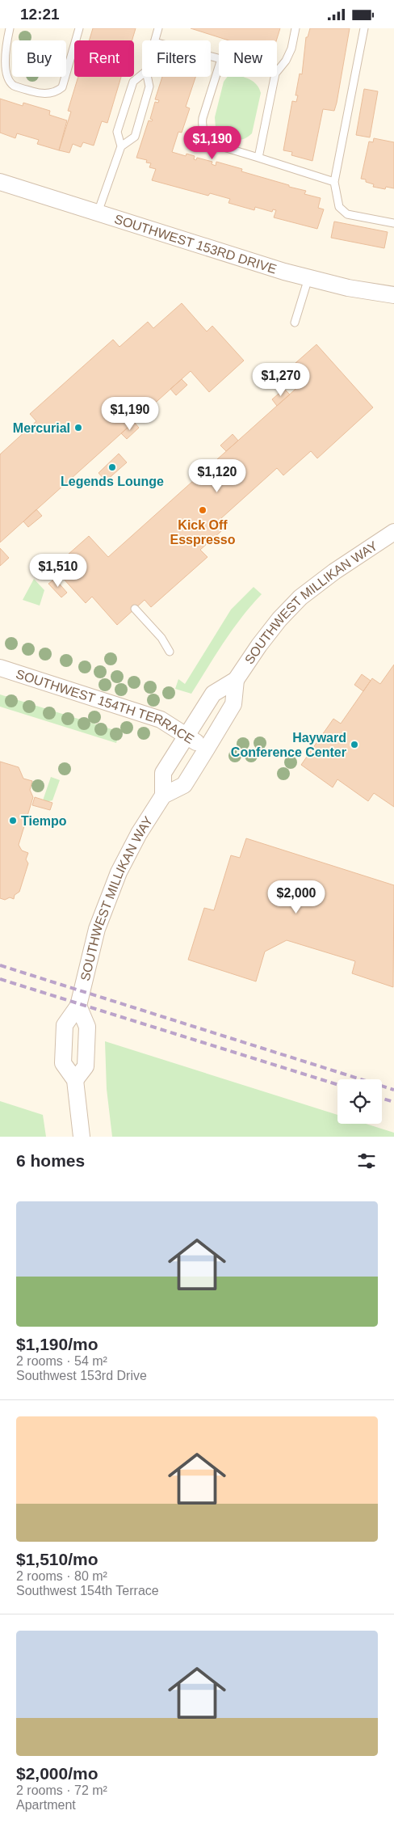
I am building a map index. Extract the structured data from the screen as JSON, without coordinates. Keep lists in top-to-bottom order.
{
  "streets": {
    "street": ["SOUTHWEST 153RD DRIVE", "SOUTHWEST MILLIKAN WAY", "SOUTHWEST 154TH TERRACE"]
  },
  "crossings": [
    ["SOUTHWEST MILLIKAN WAY", "SOUTHWEST 154TH TERRACE"]
  ],
  "places": [
    "Mercurial",
    "Legends Lounge",
    "Kick Off Esspresso",
    "Hayward Conference Center",
    "Tiempo"
  ],
  "page": {
    "status": "12:21",
    "chip": [
      "Buy",
      "Rent",
      "Filters",
      "New"
    ],
    "price": [
      "$1,190",
      "$1,270",
      "$1,190",
      "$1,120",
      "$1,510",
      "$2,000"
    ],
    "heading": "6 homes",
    "list": [
      {
        "name": "$1,190/mo",
        "note": "2 rooms · 54 m² · Southwest 153rd Drive"
      },
      {
        "name": "$1,510/mo",
        "note": "2 rooms · 80 m² · Southwest 154th Terrace"
      },
      {
        "name": "$2,000/mo",
        "note": "2 rooms · 72 m² · Apartment"
      }
    ]
  }
}
